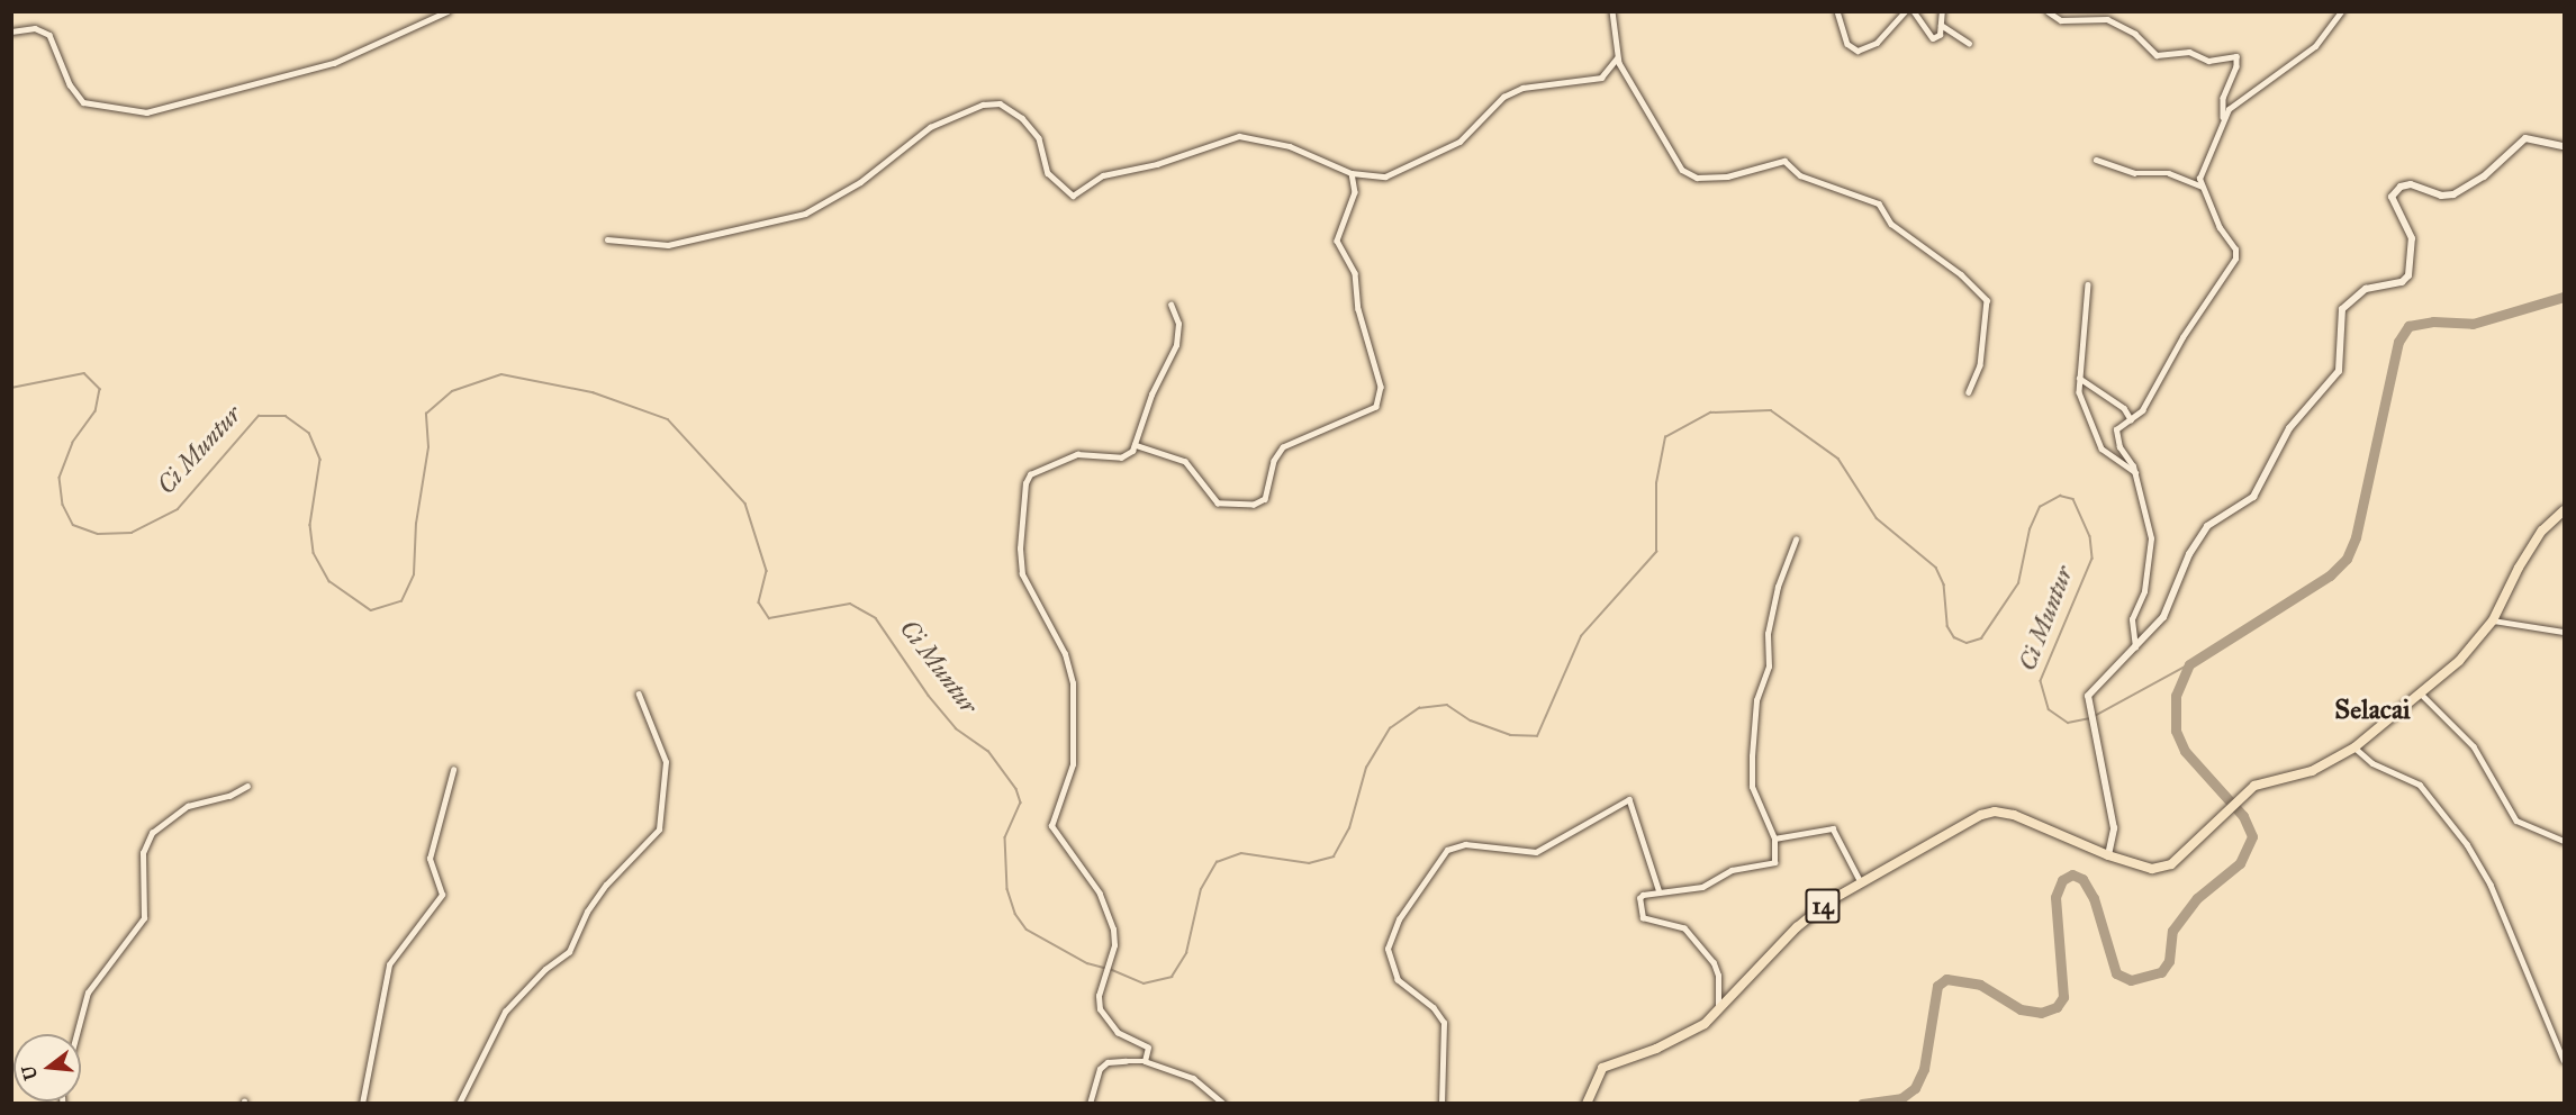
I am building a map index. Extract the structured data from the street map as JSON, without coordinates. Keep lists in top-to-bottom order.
{
  "streets": {
    "highway": ["14"]
  },
  "districts": ["Selacai"],
  "water": ["Ci Muntur"],
  "north": "left"
}
